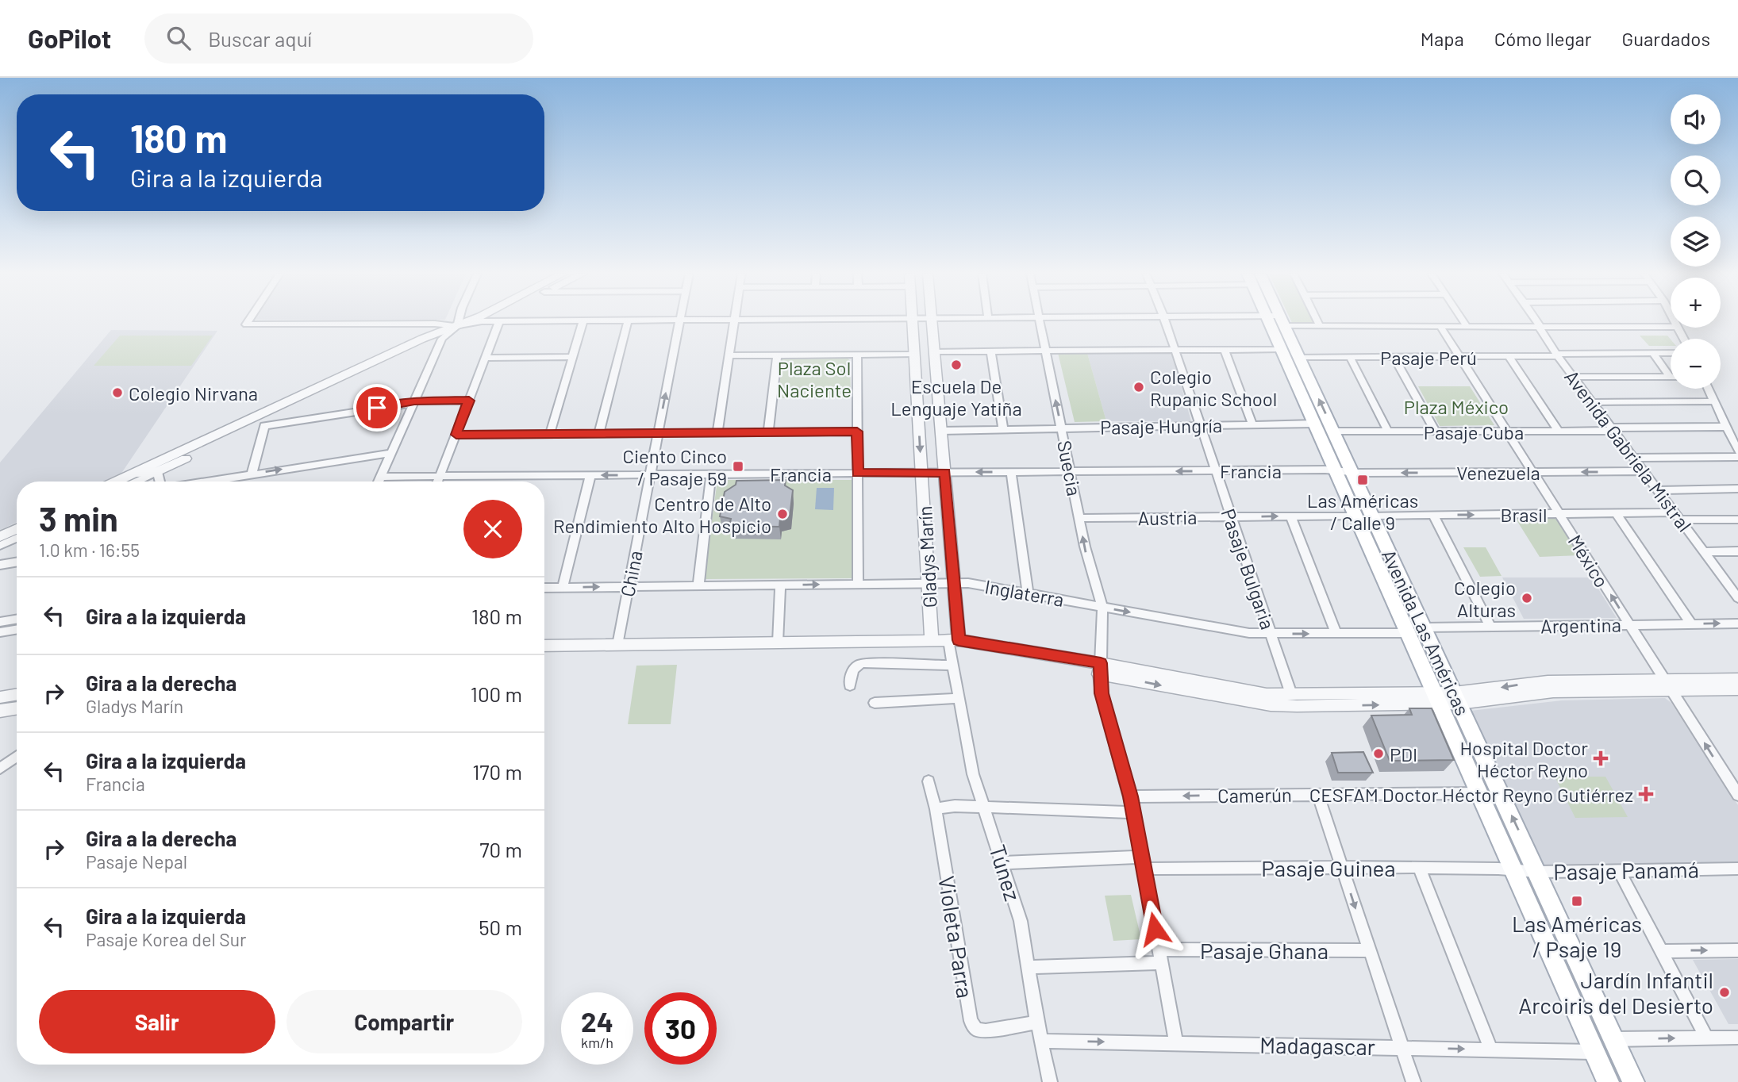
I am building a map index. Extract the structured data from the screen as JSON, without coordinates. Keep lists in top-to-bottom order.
{
  "streets": {
    "main road": ["Avenida Las Américas"],
    "street": [
      "Pasaje Perú",
      "Pasaje Hungría",
      "Pasaje Cuba",
      "Avenida Gabriela Mistral",
      "Suecia",
      "Francia",
      "Venezuela",
      "Brasil",
      "Austria",
      "Gladys Marín",
      "México",
      "Pasaje Bulgaria",
      "China",
      "Inglaterra",
      "Argentina",
      "Camerún",
      "Pasaje Guinea",
      "Pasaje Panamá",
      "Túnez",
      "Violeta Parra",
      "Pasaje Ghana",
      "Madagascar"
    ]
  },
  "crossings": [
    ["Pasaje Perú", "Avenida Gabriela Mistral"],
    ["Pasaje Perú", "México"],
    ["Pasaje Perú", "Avenida Las Américas"],
    ["Pasaje Hungría", "Suecia"],
    ["Pasaje Hungría", "Gladys Marín"],
    ["Pasaje Hungría", "Pasaje Bulgaria"],
    ["Pasaje Hungría", "Avenida Las Américas"],
    ["Pasaje Cuba", "Avenida Gabriela Mistral"],
    ["Pasaje Cuba", "México"],
    ["Pasaje Cuba", "Avenida Las Américas"],
    ["Avenida Gabriela Mistral", "Venezuela"],
    ["Avenida Gabriela Mistral", "Brasil"],
    ["Suecia", "Francia"],
    ["Suecia", "Austria"],
    ["Suecia", "Inglaterra"],
    ["Suecia", "Camerún"],
    ["Suecia", "Pasaje Guinea"],
    ["Suecia", "Pasaje Ghana"],
    ["Suecia", "Madagascar"],
    ["Francia", "Venezuela"],
    ["Francia", "Gladys Marín"],
    ["Francia", "Pasaje Bulgaria"],
    ["Francia", "China"],
    ["Francia", "Avenida Las Américas"],
    ["Venezuela", "México"],
    ["Venezuela", "Avenida Las Américas"],
    ["Brasil", "México"],
    ["Brasil", "Avenida Las Américas"],
    ["Austria", "Pasaje Bulgaria"],
    ["Austria", "Avenida Las Américas"],
    ["Gladys Marín", "Inglaterra"],
    ["México", "Argentina"],
    ["Pasaje Bulgaria", "Inglaterra"],
    ["China", "Inglaterra"],
    ["Inglaterra", "Avenida Las Américas"],
    ["Argentina", "Avenida Las Américas"],
    ["Avenida Las Américas", "Camerún"],
    ["Avenida Las Américas", "Pasaje Guinea"],
    ["Avenida Las Américas", "Pasaje Panamá"],
    ["Avenida Las Américas", "Madagascar"],
    ["Pasaje Guinea", "Pasaje Panamá"],
    ["Pasaje Guinea", "Túnez"],
    ["Túnez", "Violeta Parra"],
    ["Túnez", "Pasaje Ghana"],
    ["Túnez", "Madagascar"]
  ],
  "one_way": ["Venezuela", "Camerún", "Madagascar"],
  "parks": ["Plaza Sol Naciente", "Plaza México"],
  "places": {
    "other": [
      "Escuela De Lenguaje Yatiña",
      "Colegio Rupanic School",
      "Colegio Nirvana",
      "Centro de Alto Rendimiento Alto Hospicio",
      "Colegio Alturas",
      "PDI",
      "Jardín Infantil Arcoiris del Desierto"
    ],
    "transit": ["Ciento Cinco / Pasaje 59", "Las Américas / Calle 9", "Las Américas / Psaje 19"],
    "health": ["Hospital Doctor Héctor Reyno", "CESFAM Doctor Héctor Reyno Gutiérrez"]
  },
  "page": {
    "header": "GoPilot",
    "search": "Buscar aquí",
    "nav": ["Mapa", "Cómo llegar", "Guardados"],
    "map_buttons": ["+", "−"],
    "turn": ["180 m", "Gira a la izquierda"],
    "heading": ["3 min", "1.0 km · 16:55"],
    "list": [
      {
        "name": "Gira a la izquierda",
        "value": "180 m"
      },
      {
        "name": "Gira a la derecha",
        "note": "Gladys Marín",
        "value": "100 m"
      },
      {
        "name": "Gira a la izquierda",
        "note": "Francia",
        "value": "170 m"
      },
      {
        "name": "Gira a la derecha",
        "note": "Pasaje Nepal",
        "value": "70 m"
      },
      {
        "name": "Gira a la izquierda",
        "note": "Pasaje Korea del Sur",
        "value": "50 m"
      }
    ],
    "buttons": ["Salir", "Compartir"],
    "speed": "24 km/h",
    "limit": "30"
  }
}
